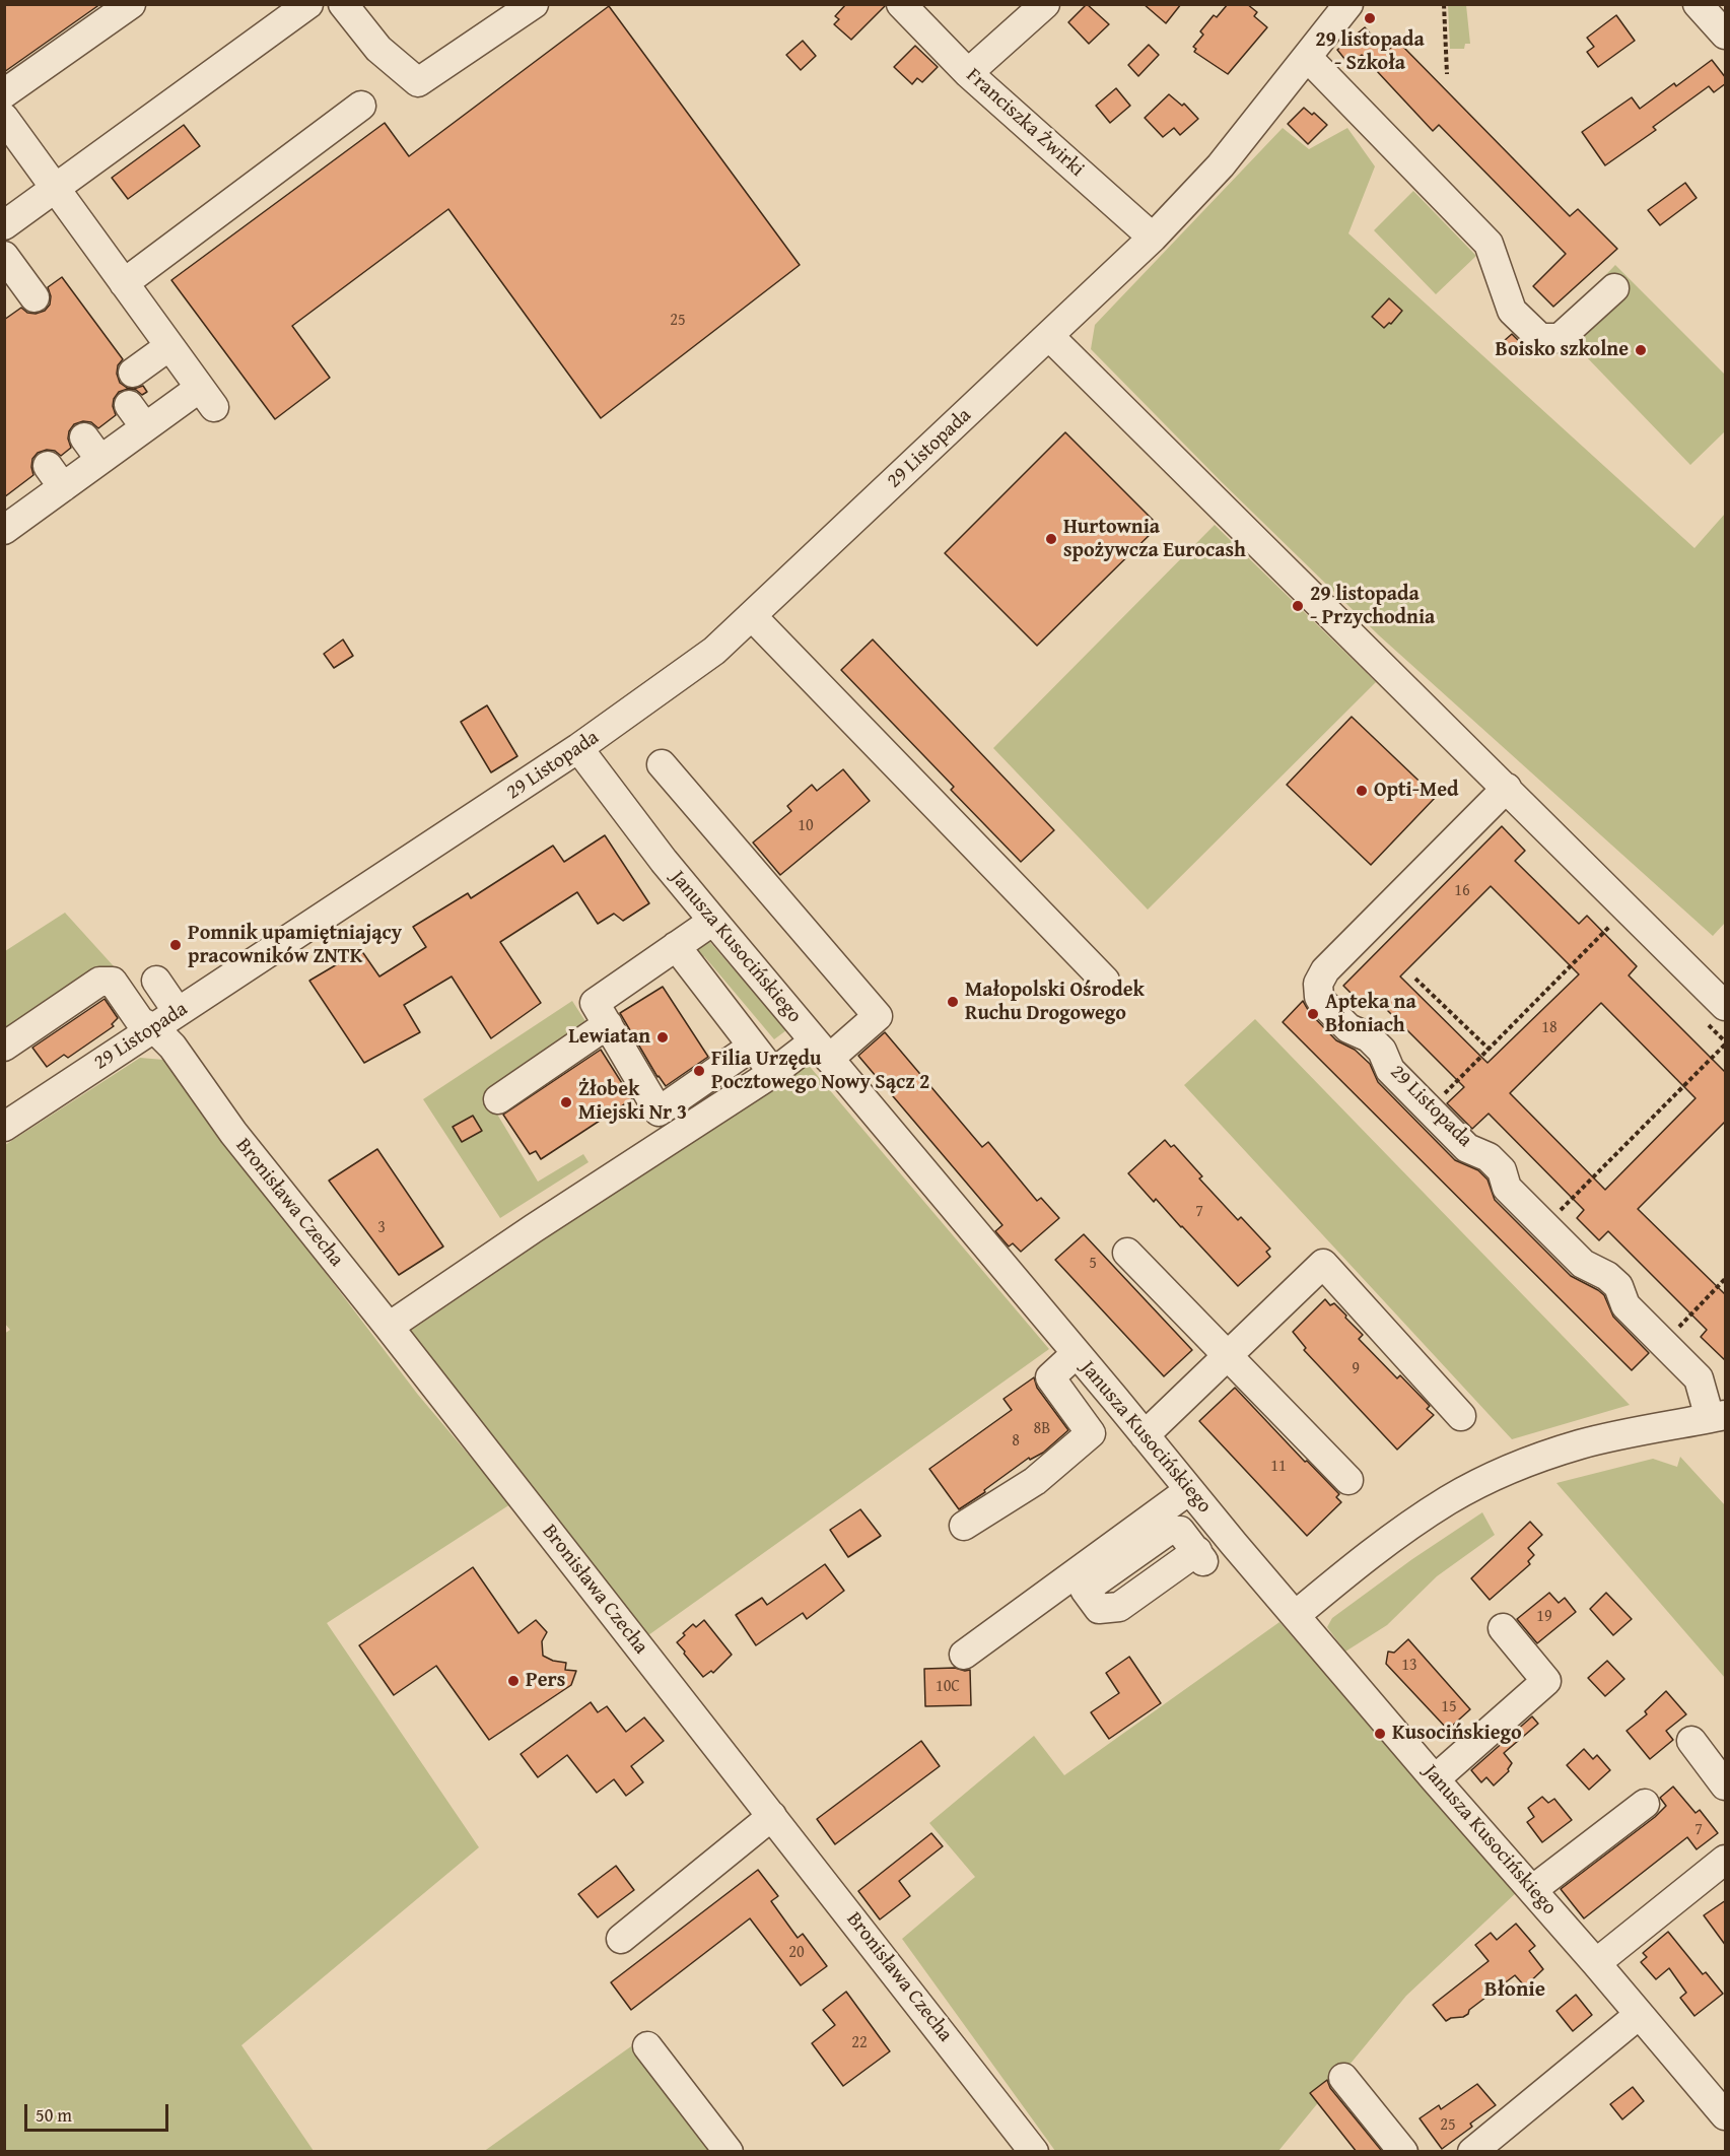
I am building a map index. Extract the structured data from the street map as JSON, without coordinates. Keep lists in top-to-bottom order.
{
  "streets": {
    "street": [
      "Franciszka Żwirki",
      "29 Listopada",
      "Janusza Kusocińskiego",
      "Bronisława Czecha"
    ]
  },
  "crossings": [
    ["Franciszka Żwirki", "29 Listopada"],
    ["29 Listopada", "Janusza Kusocińskiego"],
    ["29 Listopada", "Bronisława Czecha"]
  ],
  "districts": ["Błonie"],
  "places": [
    "29 listopada - Szkoła",
    "Boisko szkolne",
    "Hurtownia spożywcza Eurocash",
    "29 listopada - Przychodnia",
    "Opti-Med",
    "Pomnik upamiętniający pracowników ZNTK",
    "Małopolski Ośrodek Ruchu Drogowego",
    "Apteka na Błoniach",
    "Lewiatan",
    "Filia Urzędu Pocztowego Nowy Sącz 2",
    "Żłobek Miejski Nr 3",
    "Pers",
    "Kusocińskiego"
  ],
  "house_numbers": [
    "25",
    "10",
    "16",
    "18",
    "7",
    "3",
    "5",
    "9",
    "8B",
    "8",
    "11",
    "19",
    "13",
    "10C",
    "15",
    "7",
    "20",
    "22",
    "25"
  ],
  "scale_bar": "50 m"
}
